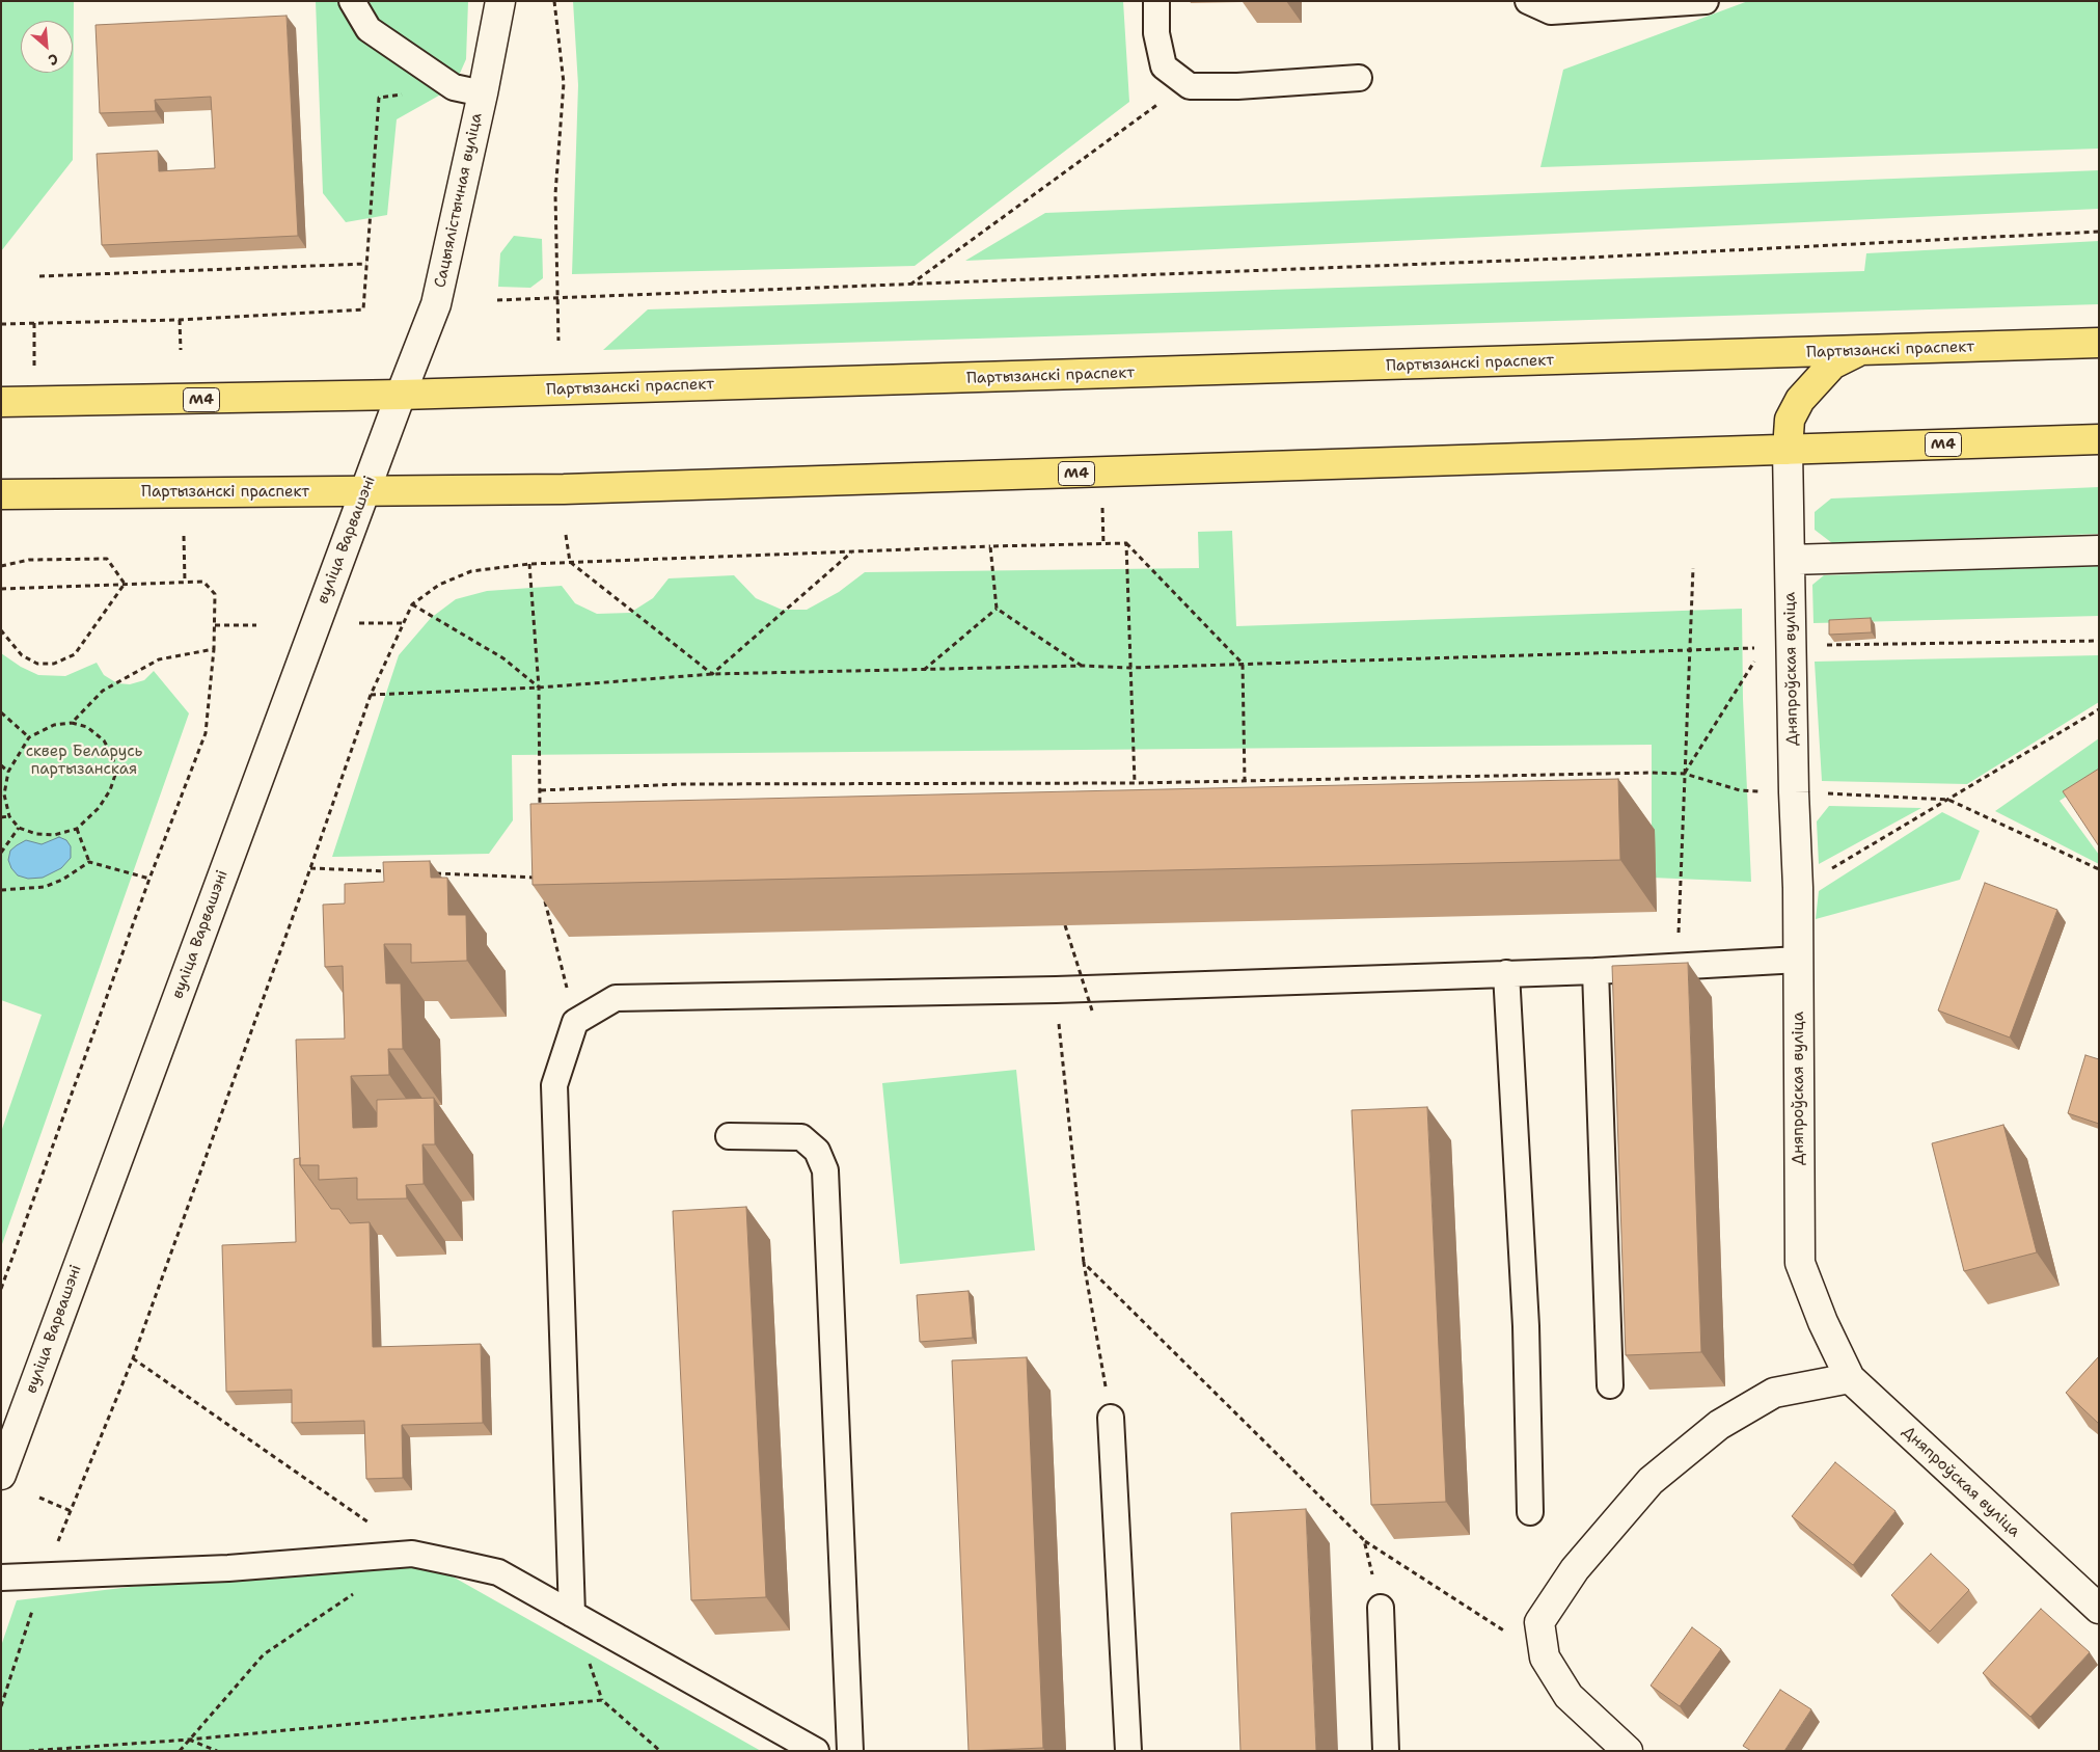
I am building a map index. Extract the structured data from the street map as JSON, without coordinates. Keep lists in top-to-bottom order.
{
  "streets": {
    "main road": ["Партызанскі праспект", "М4"],
    "street": ["Сацыялістычная вуліца", "вуліца Варвашэні", "Дняпроўская вуліца"]
  },
  "crossings": [
    ["Сацыялістычная вуліца", "Партызанскі праспект"],
    ["Сацыялістычная вуліца", "вуліца Варвашэні"],
    ["Партызанскі праспект", "вуліца Варвашэні"],
    ["Партызанскі праспект", "Дняпроўская вуліца"]
  ],
  "parks": ["сквер Беларусь партызанская"],
  "north": "bottom right"
}
